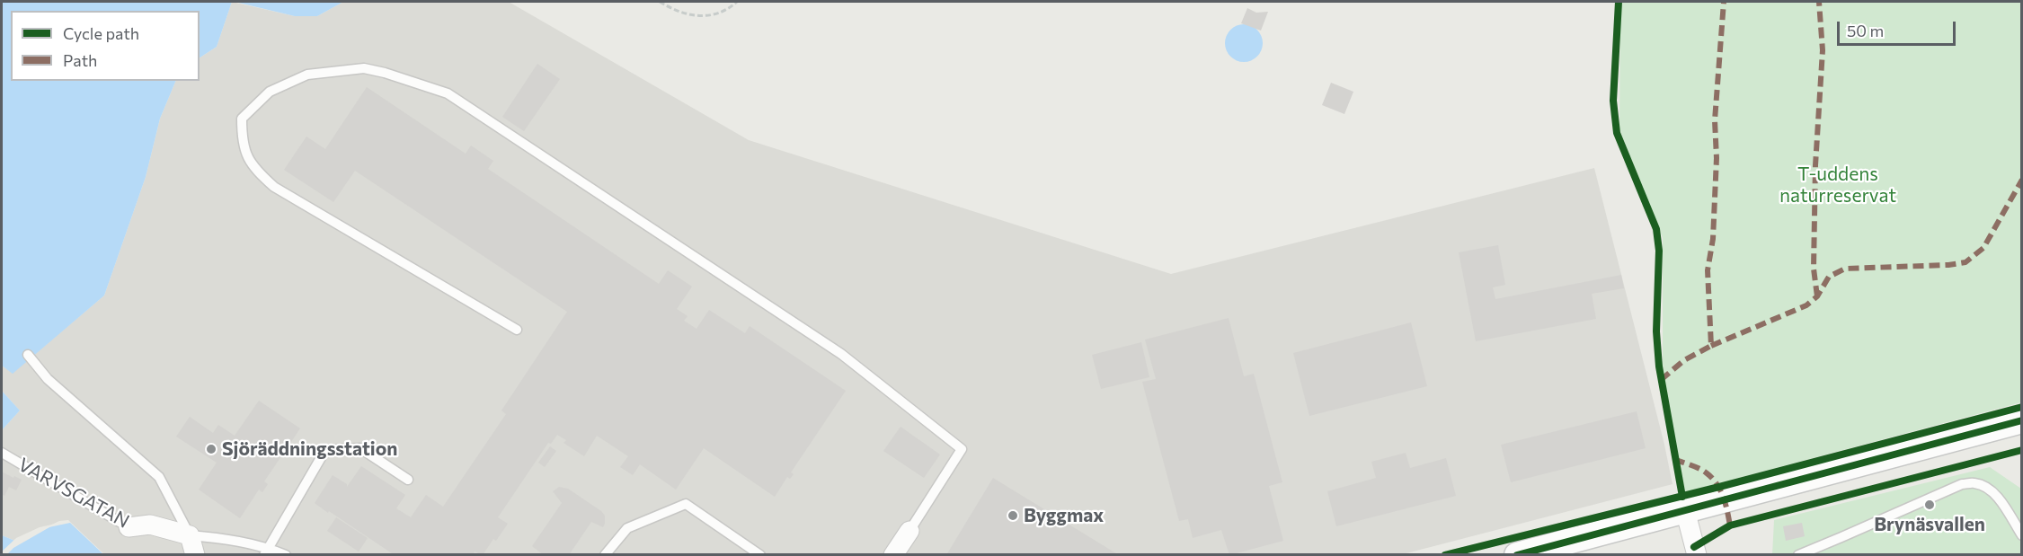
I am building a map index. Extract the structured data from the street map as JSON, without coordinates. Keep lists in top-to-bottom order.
{
  "streets": {
    "street": ["VARVSGATAN"]
  },
  "parks": ["T-uddens naturreservat"],
  "places": ["Sjöräddningsstation", "Brynäsvallen", "Byggmax"],
  "legend": ["Cycle path", "Path"],
  "scale_bar": "50 m"
}
